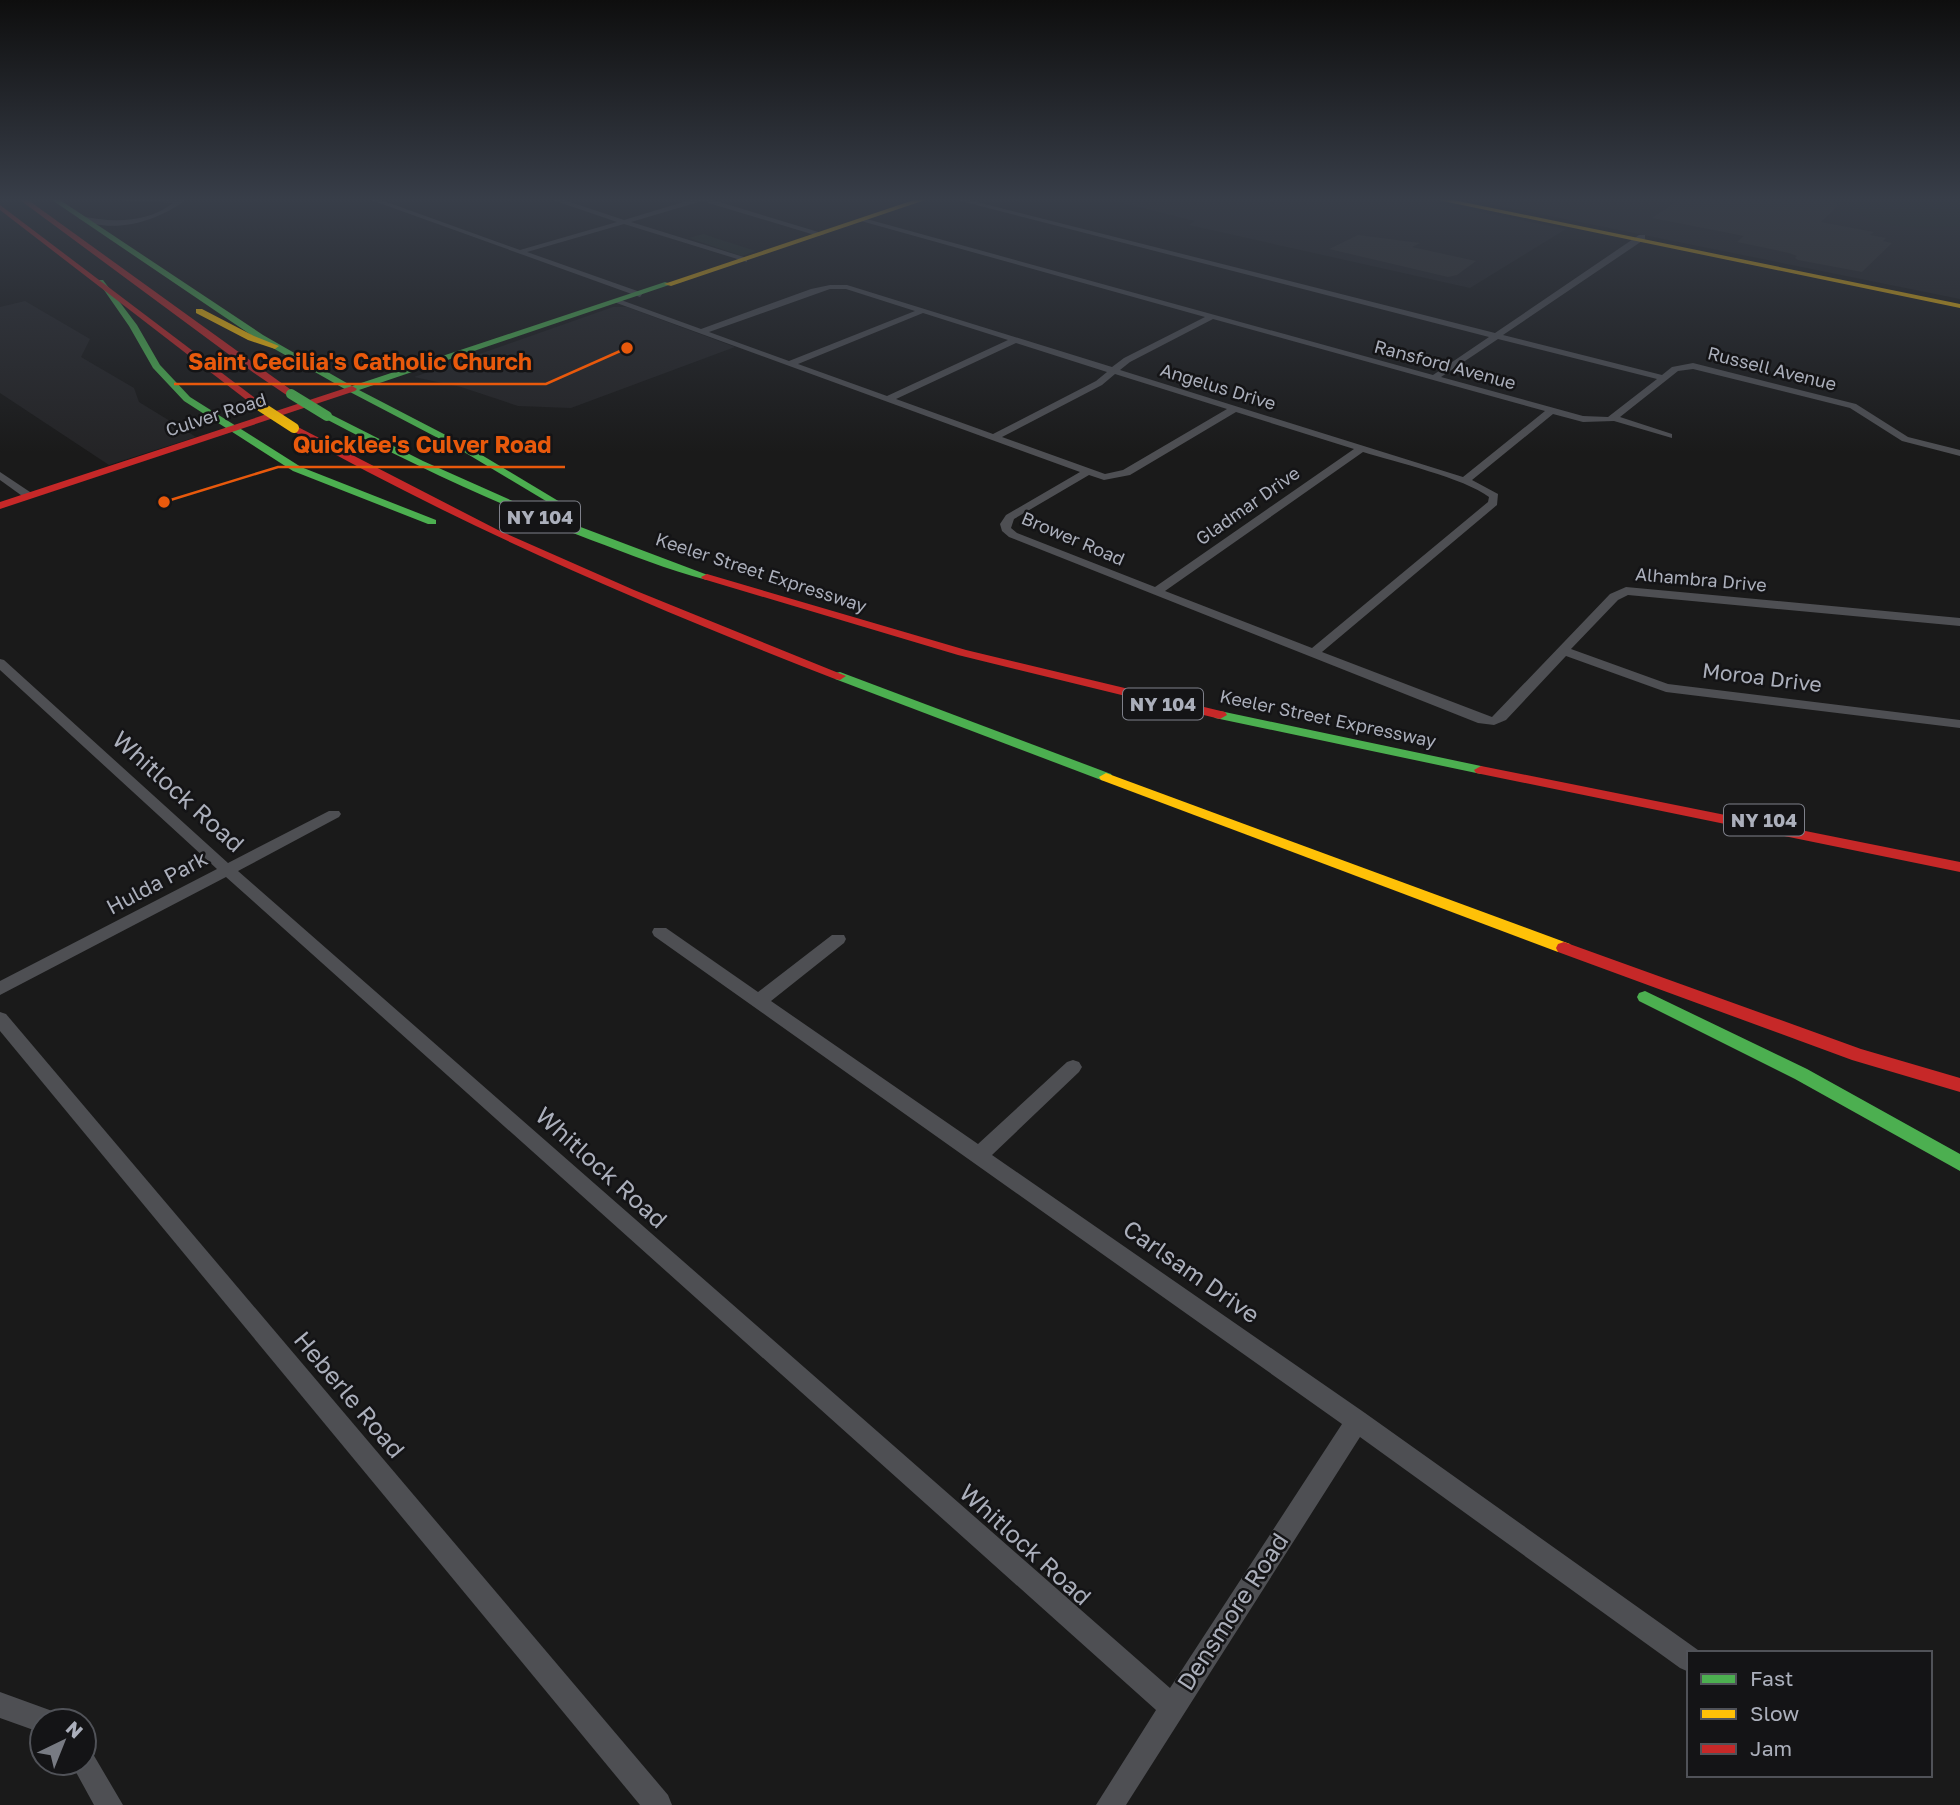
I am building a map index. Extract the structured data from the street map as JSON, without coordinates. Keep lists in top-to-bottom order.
{
  "streets": {
    "main road": ["Culver Road", "NY 104", "Keeler Street Expressway"],
    "street": [
      "Ransford Avenue",
      "Russell Avenue",
      "Angelus Drive",
      "Gladmar Drive",
      "Brower Road",
      "Alhambra Drive",
      "Moroa Drive",
      "Whitlock Road",
      "Hulda Park",
      "Carlsam Drive",
      "Heberle Road",
      "Densmore Road"
    ]
  },
  "crossings": [
    ["Angelus Drive", "Gladmar Drive"],
    ["Angelus Drive", "Brower Road"],
    ["Gladmar Drive", "Brower Road"],
    ["NY 104", "Keeler Street Expressway"],
    ["Brower Road", "Alhambra Drive"],
    ["Alhambra Drive", "Moroa Drive"],
    ["Whitlock Road", "Hulda Park"],
    ["Whitlock Road", "Densmore Road"],
    ["Carlsam Drive", "Densmore Road"]
  ],
  "places": ["Saint Cecilia's Catholic Church", "Quicklee's Culver Road"],
  "legend": ["Fast", "Slow", "Jam"],
  "north": "top right"
}
